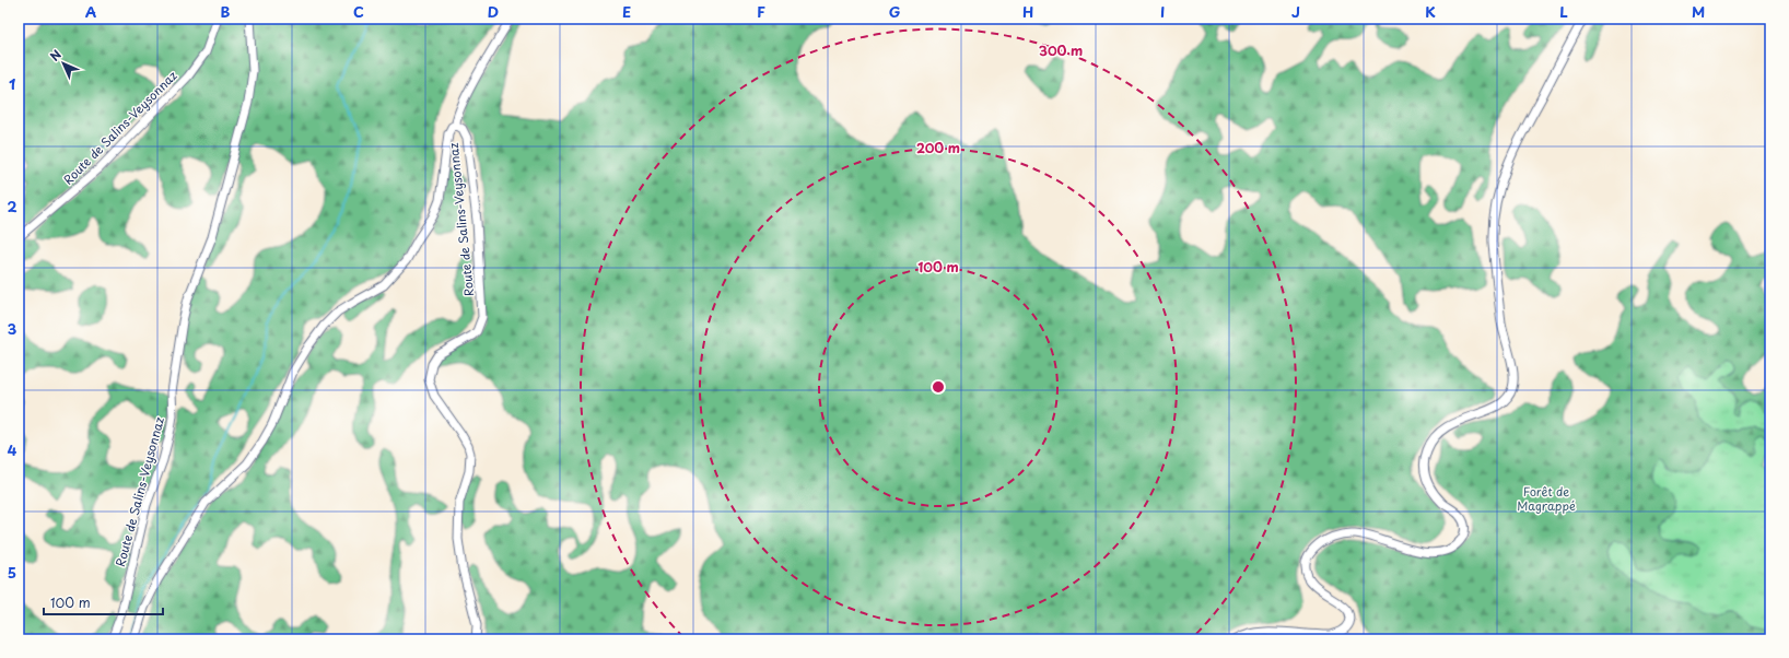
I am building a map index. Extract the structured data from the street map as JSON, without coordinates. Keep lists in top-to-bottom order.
{
  "streets": {
    "street": ["Route de Salins-Veysonnaz"]
  },
  "parks": ["Forêt de Magrappé"],
  "scale_bar": "100 m",
  "north": "top left",
  "grid": {
    "columns": [
      "A",
      "B",
      "C",
      "D",
      "E",
      "F",
      "G",
      "H",
      "I",
      "J",
      "K",
      "L",
      "M"
    ],
    "rows": [
      "1",
      "2",
      "3",
      "4",
      "5"
    ]
  },
  "rings": ["300 m", "200 m", "100 m"]
}
